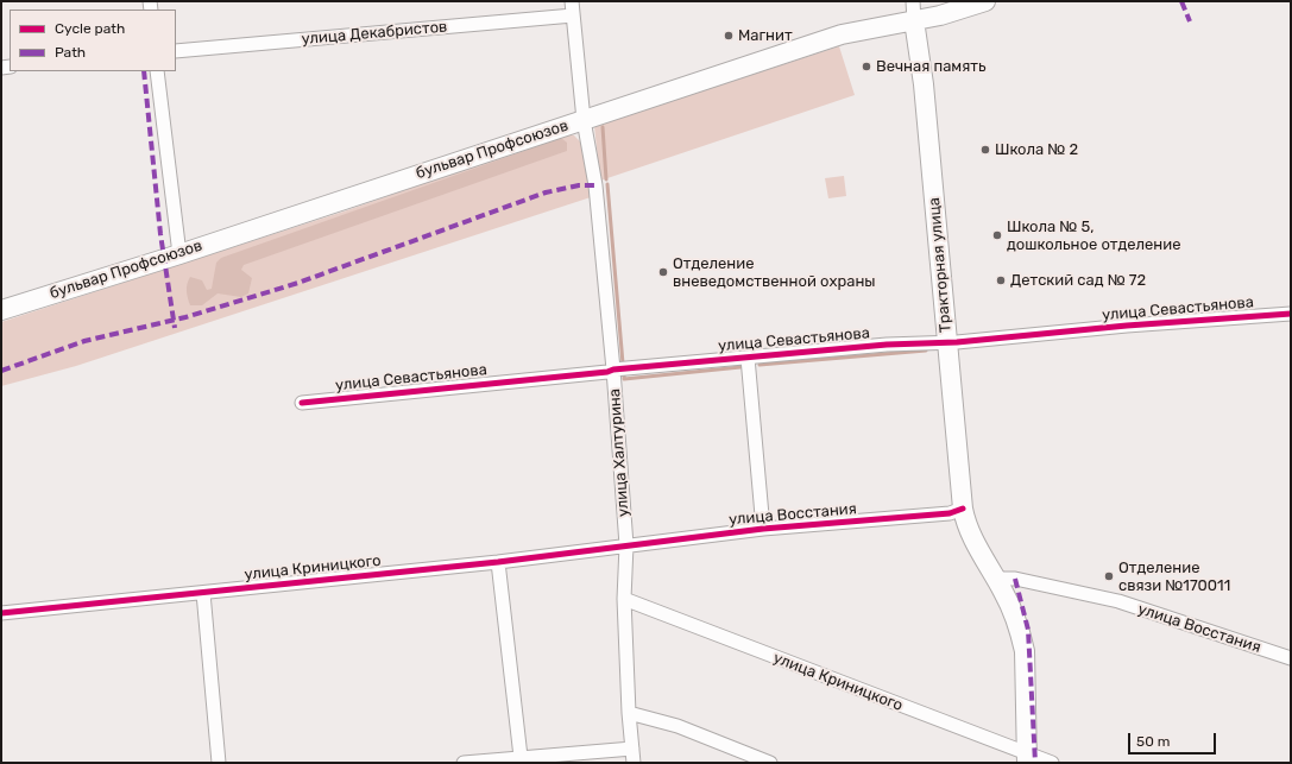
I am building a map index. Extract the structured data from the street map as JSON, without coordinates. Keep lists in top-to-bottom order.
{
  "streets": {
    "main road": ["бульвар Профсоюзов", "Тракторная улица"],
    "street": [
      "улица Декабристов",
      "улица Севастьянова",
      "улица Халтурина",
      "улица Восстания",
      "улица Криницкого"
    ]
  },
  "crossings": [
    ["улица Декабристов", "улица Халтурина"],
    ["бульвар Профсоюзов", "Тракторная улица"],
    ["бульвар Профсоюзов", "улица Халтурина"],
    ["Тракторная улица", "улица Севастьянова"],
    ["Тракторная улица", "улица Восстания"],
    ["Тракторная улица", "улица Криницкого"],
    ["улица Севастьянова", "улица Халтурина"],
    ["улица Халтурина", "улица Восстания"],
    ["улица Халтурина", "улица Криницкого"],
    ["улица Восстания", "улица Криницкого"]
  ],
  "places": [
    "Магнит",
    "Вечная память",
    "Школа № 2",
    "Школа № 5, дошкольное отделение",
    "Отделение вневедомственной охраны",
    "Детский сад № 72",
    "Отделение связи №170011"
  ],
  "legend": ["Cycle path", "Path"],
  "scale_bar": "50 m"
}
